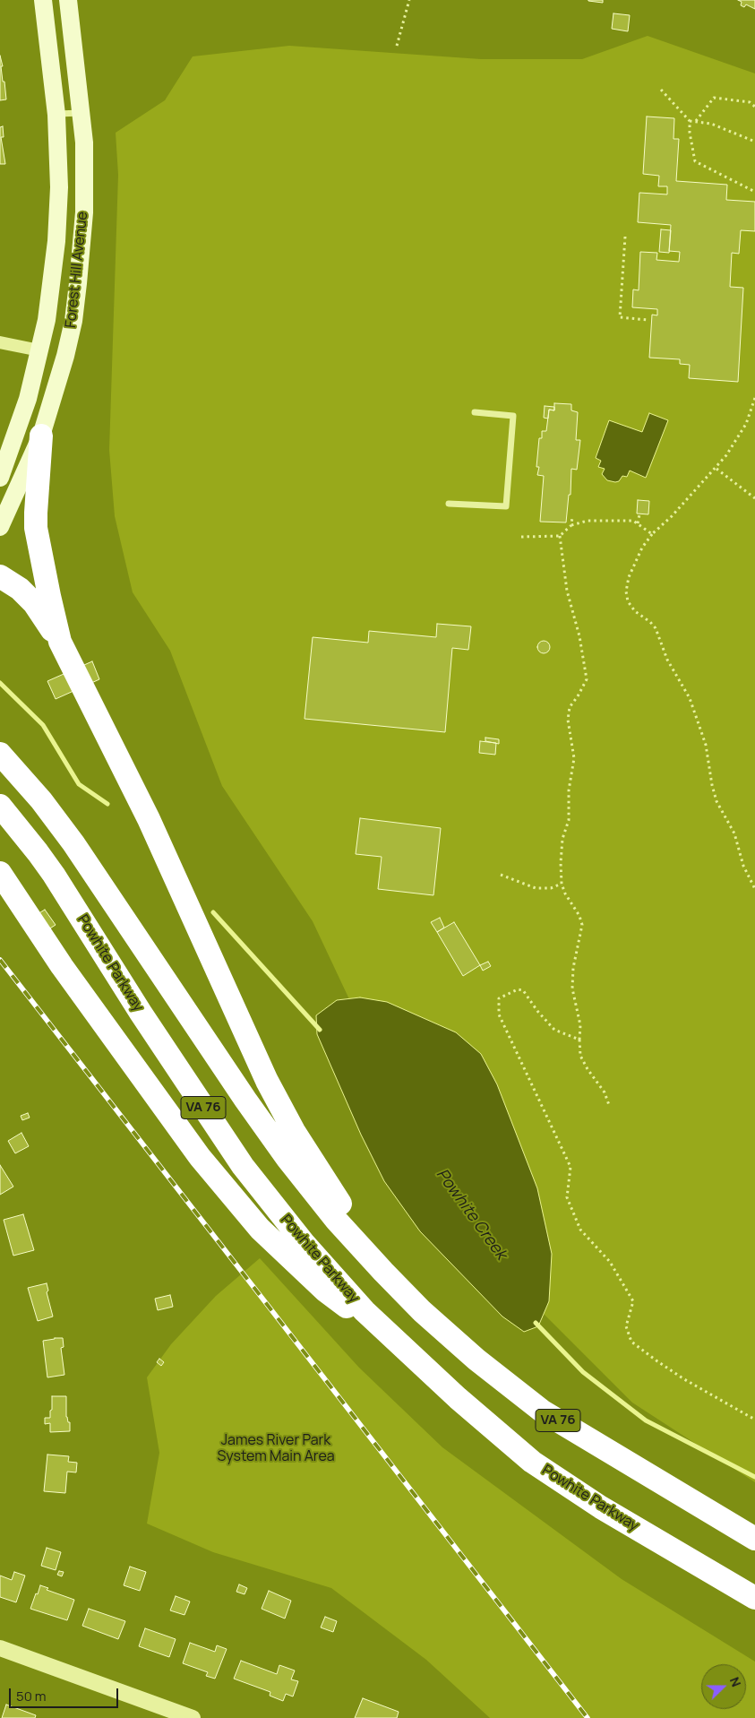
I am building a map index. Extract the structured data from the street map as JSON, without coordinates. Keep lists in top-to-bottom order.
{
  "streets": {
    "highway": ["Powhite Parkway", "VA 76"],
    "main road": ["Forest Hill Avenue"]
  },
  "water": ["Powhite Creek"],
  "parks": ["James River Park System Main Area"],
  "scale_bar": "50 m",
  "north": "right"
}
